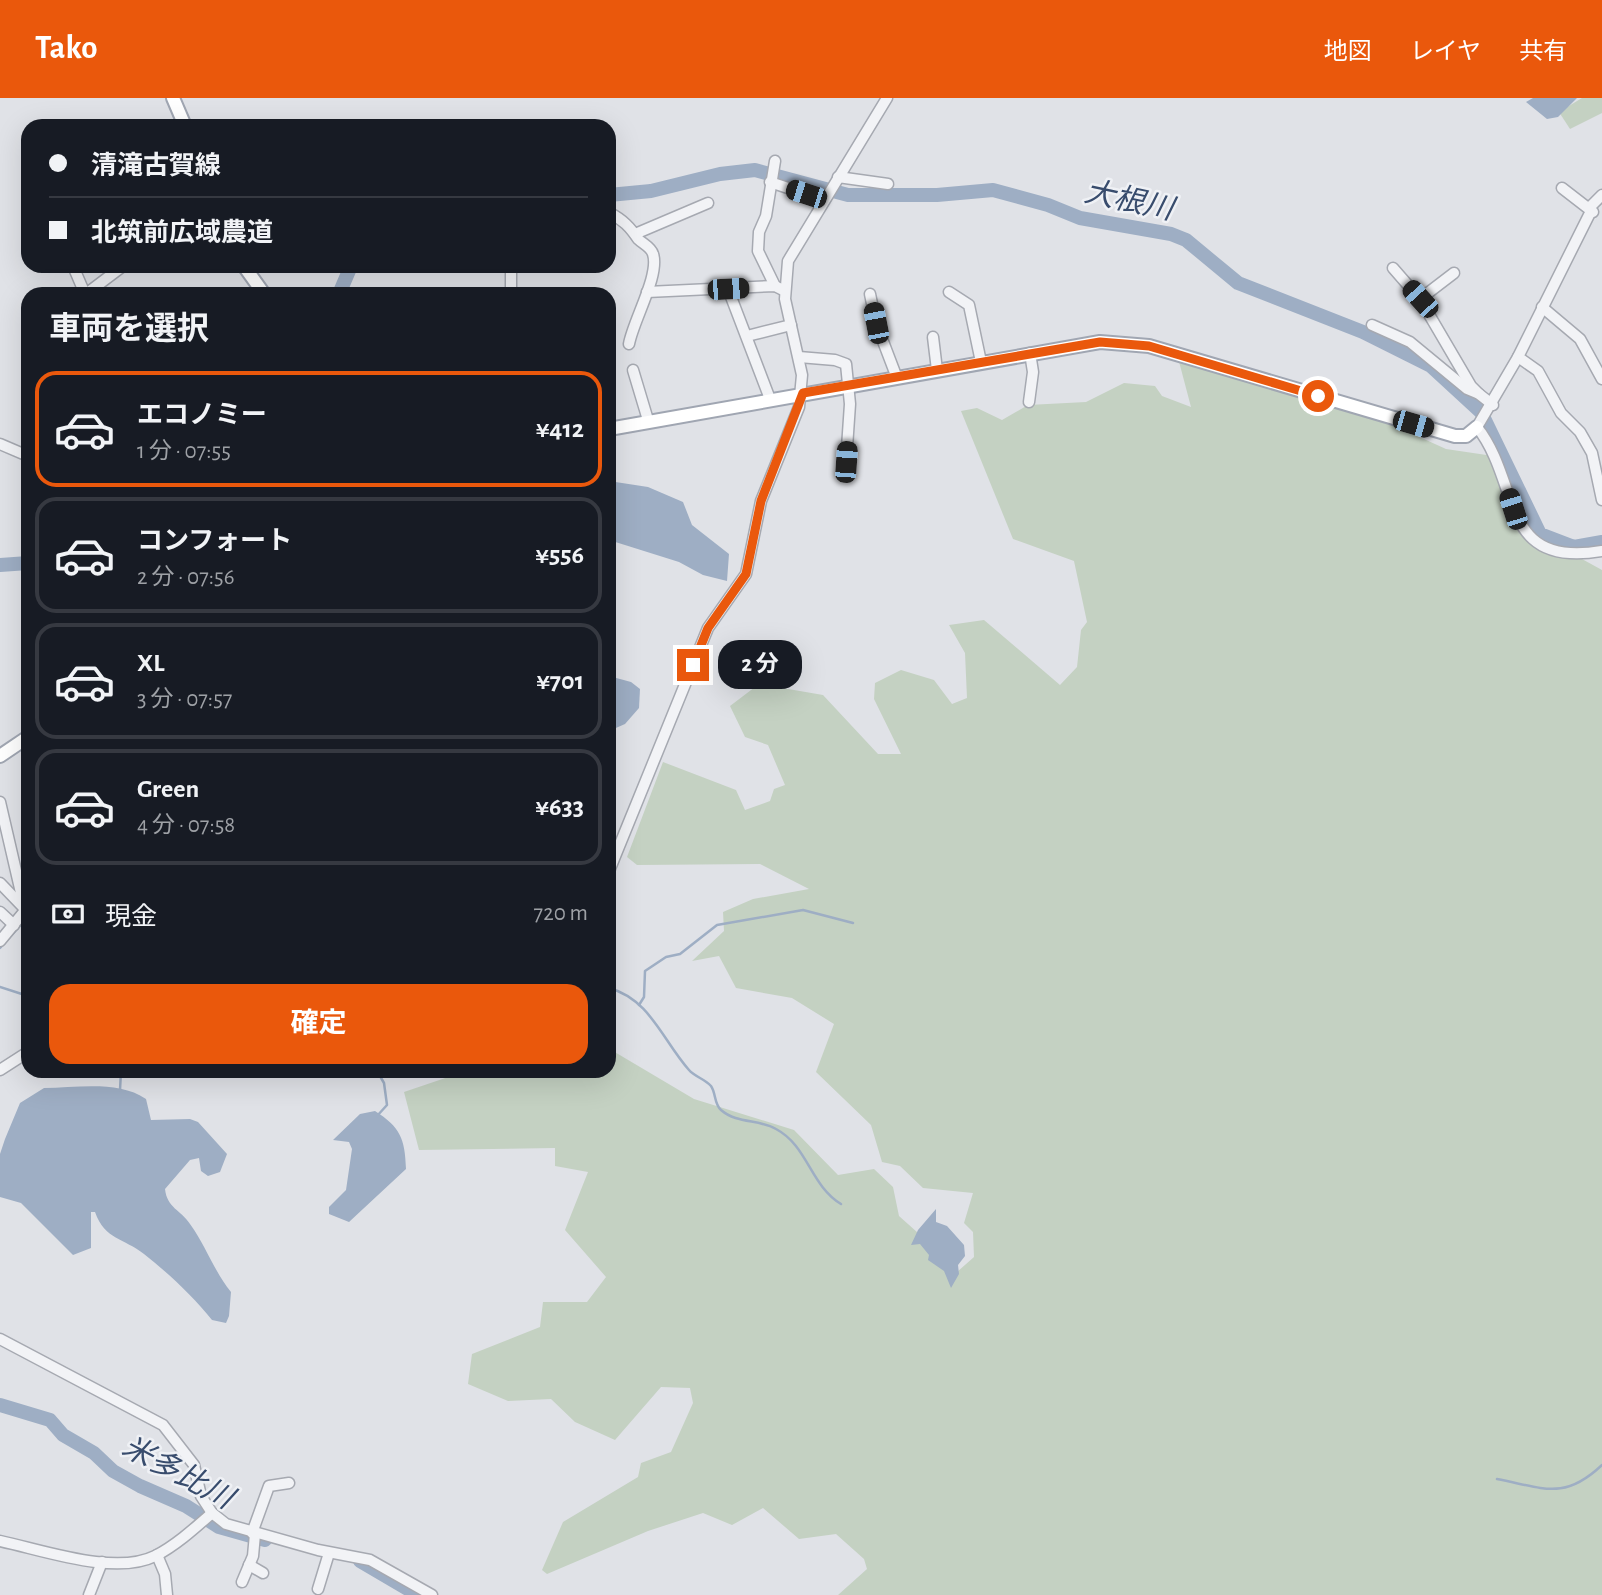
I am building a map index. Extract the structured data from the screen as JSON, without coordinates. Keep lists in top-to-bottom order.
{
  "water": ["大根川", "米多比川"],
  "page": {
    "header": "Tako",
    "nav": ["地図", "レイヤ", "共有"],
    "banner": ["清滝古賀線", "北筑前広域農道"],
    "heading": "車両を選択",
    "list": [
      {
        "name": "エコノミー",
        "note": "1 分 · 07:55",
        "value": "¥412"
      },
      {
        "name": "コンフォート",
        "note": "2 分 · 07:56",
        "value": "¥556"
      },
      {
        "name": "XL",
        "note": "3 分 · 07:57",
        "value": "¥701"
      },
      {
        "name": "Green",
        "note": "4 分 · 07:58",
        "value": "¥633"
      }
    ],
    "bubble": "2 分",
    "pay": ["現金", "720 m"],
    "buttons": "確定"
  }
}
